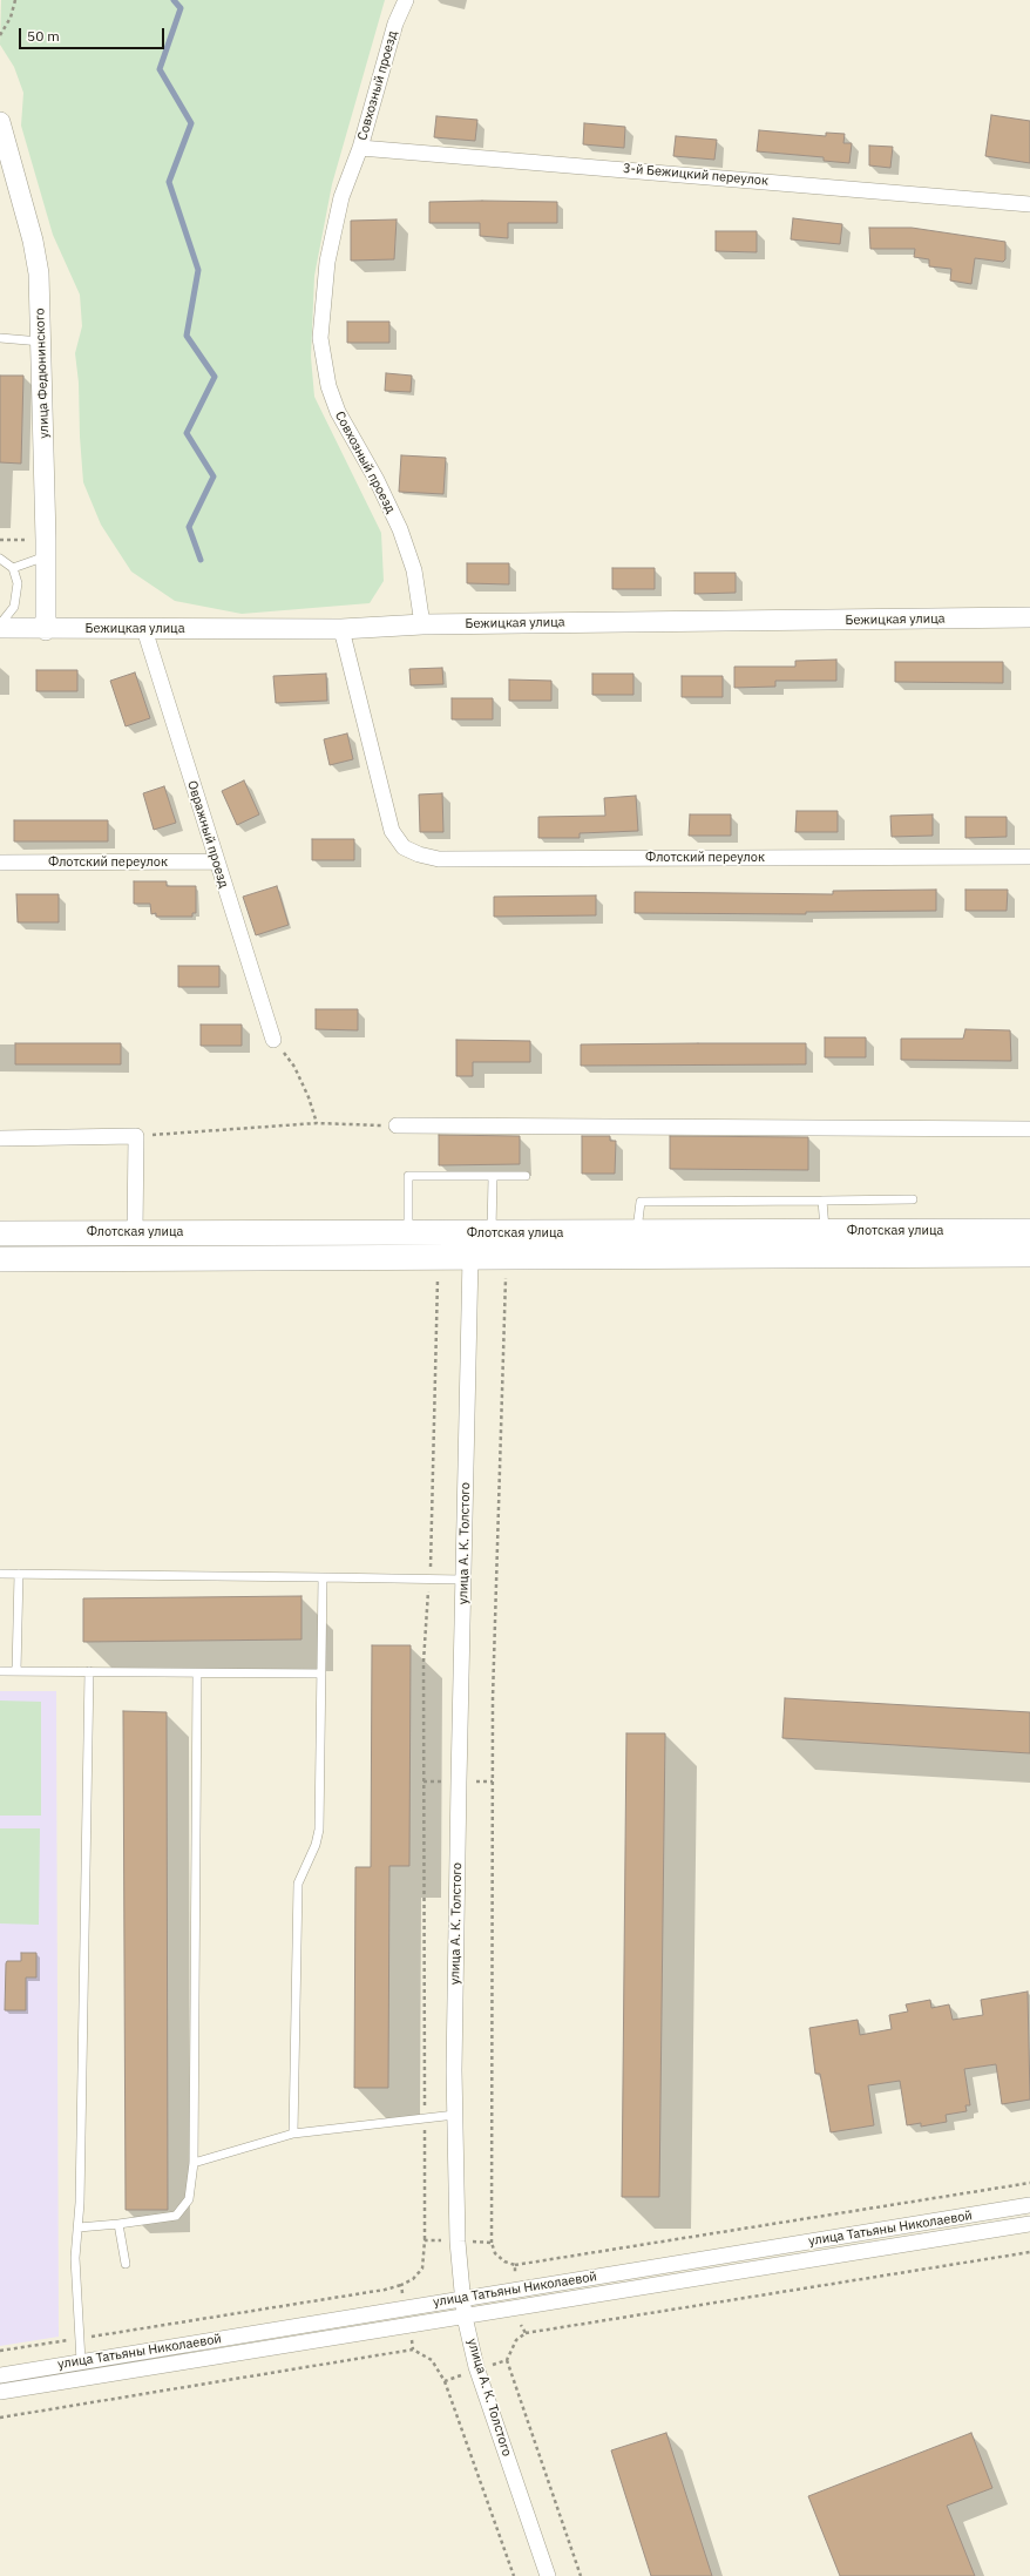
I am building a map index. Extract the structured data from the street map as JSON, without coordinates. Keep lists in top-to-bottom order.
{
  "streets": {
    "main road": ["Флотская улица"],
    "street": [
      "Совхозный проезд",
      "3-й Бежицкий переулок",
      "улица Федюнинского",
      "Бежицкая улица",
      "Овражный проезд",
      "Флотский переулок",
      "улица А. К. Толстого",
      "улица Татьяны Николаевой"
    ]
  },
  "crossings": [
    ["Совхозный проезд", "3-й Бежицкий переулок"],
    ["Совхозный проезд", "Бежицкая улица"],
    ["улица Федюнинского", "Бежицкая улица"],
    ["Бежицкая улица", "Овражный проезд"],
    ["Бежицкая улица", "Флотский переулок"],
    ["Овражный проезд", "Флотский переулок"],
    ["Флотская улица", "улица А. К. Толстого"],
    ["улица А. К. Толстого", "улица Татьяны Николаевой"]
  ],
  "scale_bar": "50 m"
}
